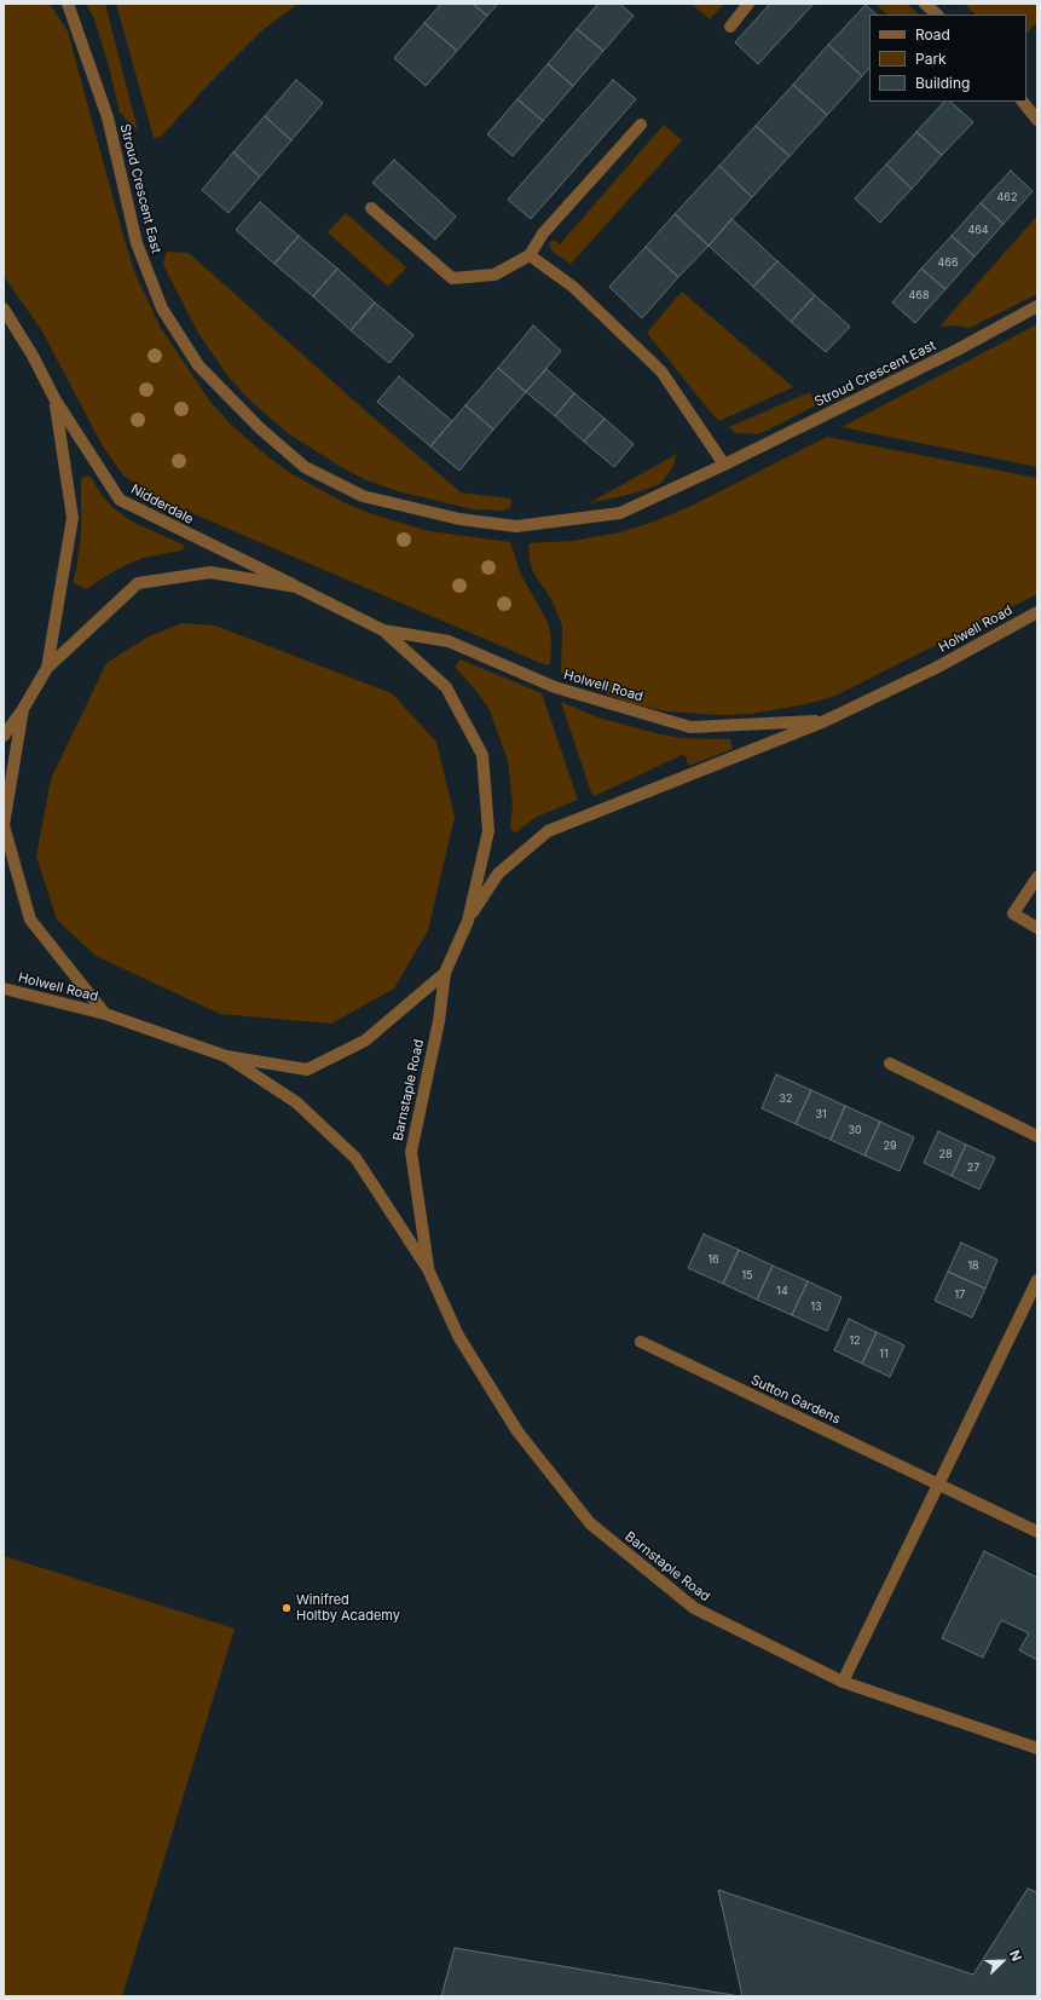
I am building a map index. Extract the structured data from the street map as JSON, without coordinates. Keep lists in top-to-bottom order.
{
  "streets": {
    "street": [
      "Stroud Crescent East",
      "Nidderdale",
      "Holwell Road",
      "Barnstaple Road",
      "Sutton Gardens"
    ]
  },
  "crossings": [
    ["Nidderdale", "Holwell Road"],
    ["Holwell Road", "Barnstaple Road"]
  ],
  "places": ["Winifred Holtby Academy"],
  "house_numbers": [
    "462",
    "464",
    "466",
    "468",
    "32",
    "31",
    "30",
    "29",
    "28",
    "27",
    "16",
    "18",
    "15",
    "14",
    "17",
    "13",
    "12",
    "11"
  ],
  "legend": ["Road", "Park", "Building"],
  "north": "top right"
}
